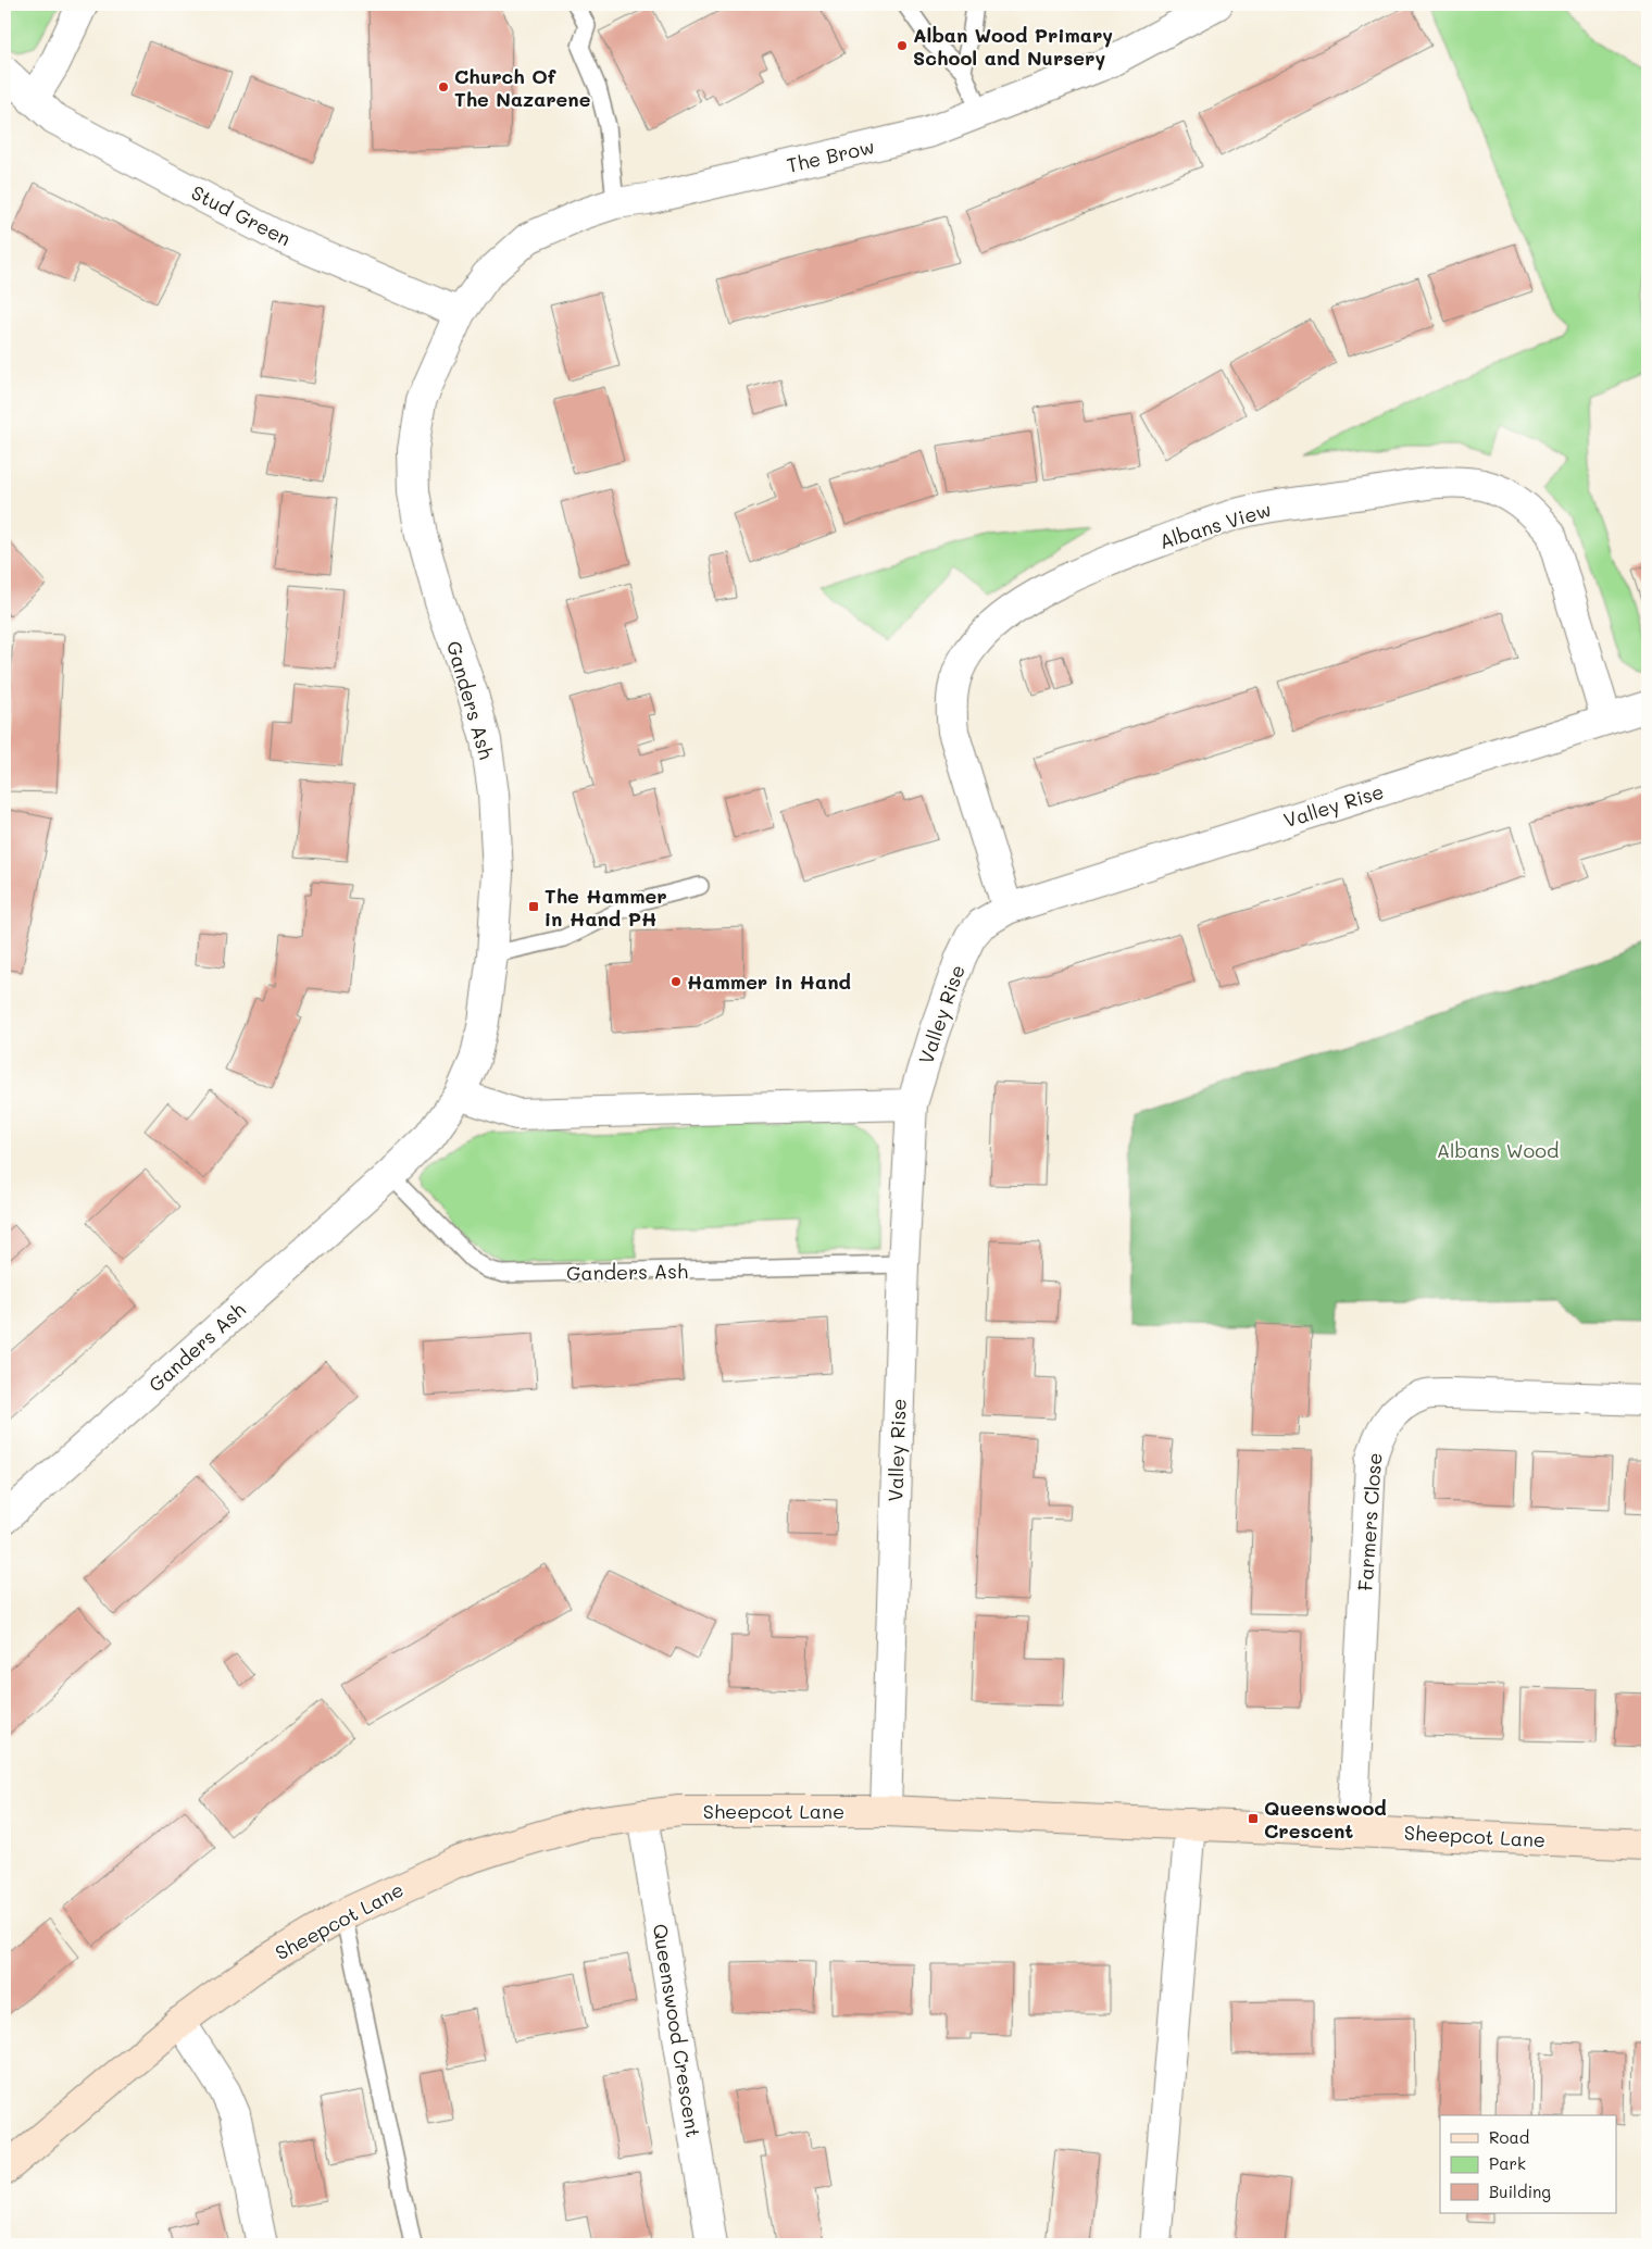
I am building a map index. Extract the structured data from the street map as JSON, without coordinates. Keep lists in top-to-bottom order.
{
  "streets": {
    "street": [
      "The Brow",
      "Stud Green",
      "Albans View",
      "Ganders Ash",
      "Valley Rise",
      "Farmers Close",
      "Sheepcot Lane",
      "Queenswood Crescent"
    ]
  },
  "crossings": [
    ["The Brow", "Stud Green"],
    ["The Brow", "Ganders Ash"],
    ["Stud Green", "Ganders Ash"],
    ["Albans View", "Valley Rise"],
    ["Ganders Ash", "Valley Rise"],
    ["Valley Rise", "Sheepcot Lane"],
    ["Farmers Close", "Sheepcot Lane"],
    ["Sheepcot Lane", "Queenswood Crescent"]
  ],
  "parks": ["Albans Wood"],
  "places": {
    "other": ["Alban Wood Primary School and Nursery", "Church Of The Nazarene", "Hammer in Hand"],
    "transit": ["The Hammer in Hand PH", "Queenswood Crescent"]
  },
  "legend": ["Road", "Park", "Building"]
}
